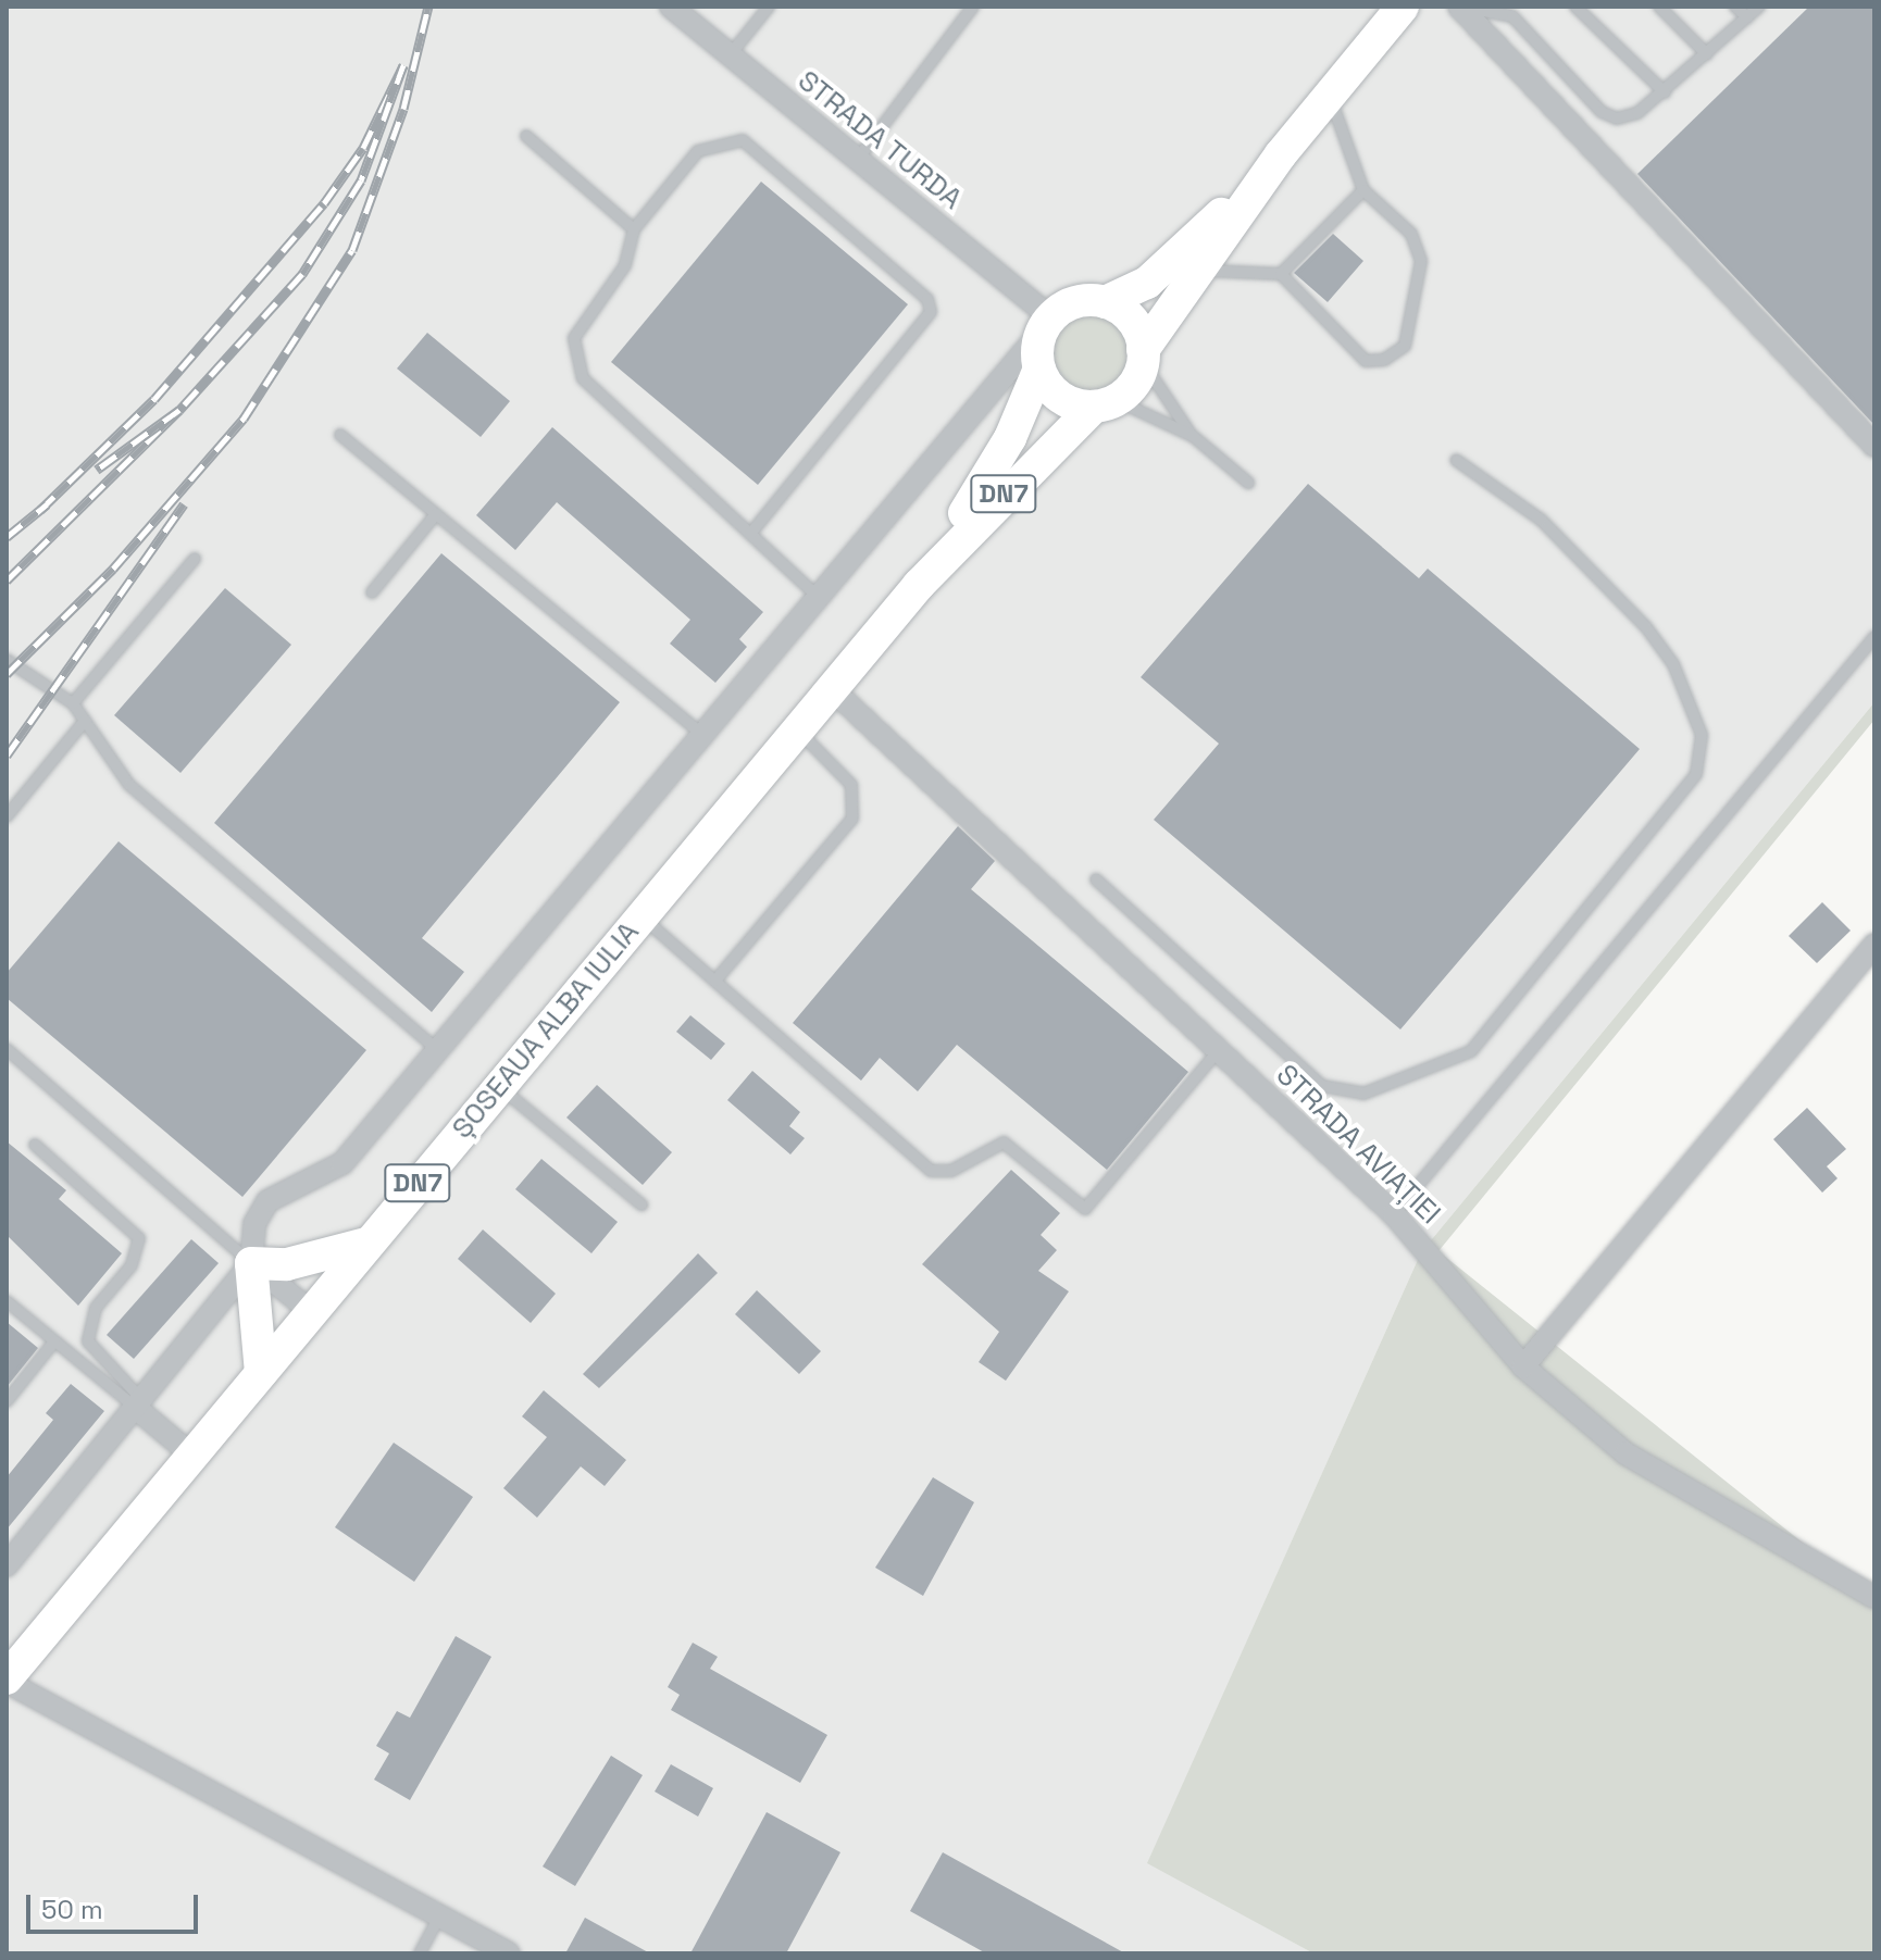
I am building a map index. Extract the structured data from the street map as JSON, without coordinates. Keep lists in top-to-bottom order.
{
  "streets": {
    "main road": ["DN7", "ȘOSEAUA ALBA IULIA"],
    "street": ["STRADA TURDA", "STRADA AVIAȚIEI"]
  },
  "crossings": [
    ["STRADA TURDA", "DN7"],
    ["STRADA TURDA", "ȘOSEAUA ALBA IULIA"],
    ["DN7", "ȘOSEAUA ALBA IULIA"],
    ["ȘOSEAUA ALBA IULIA", "STRADA AVIAȚIEI"]
  ],
  "scale_bar": "50 m"
}
